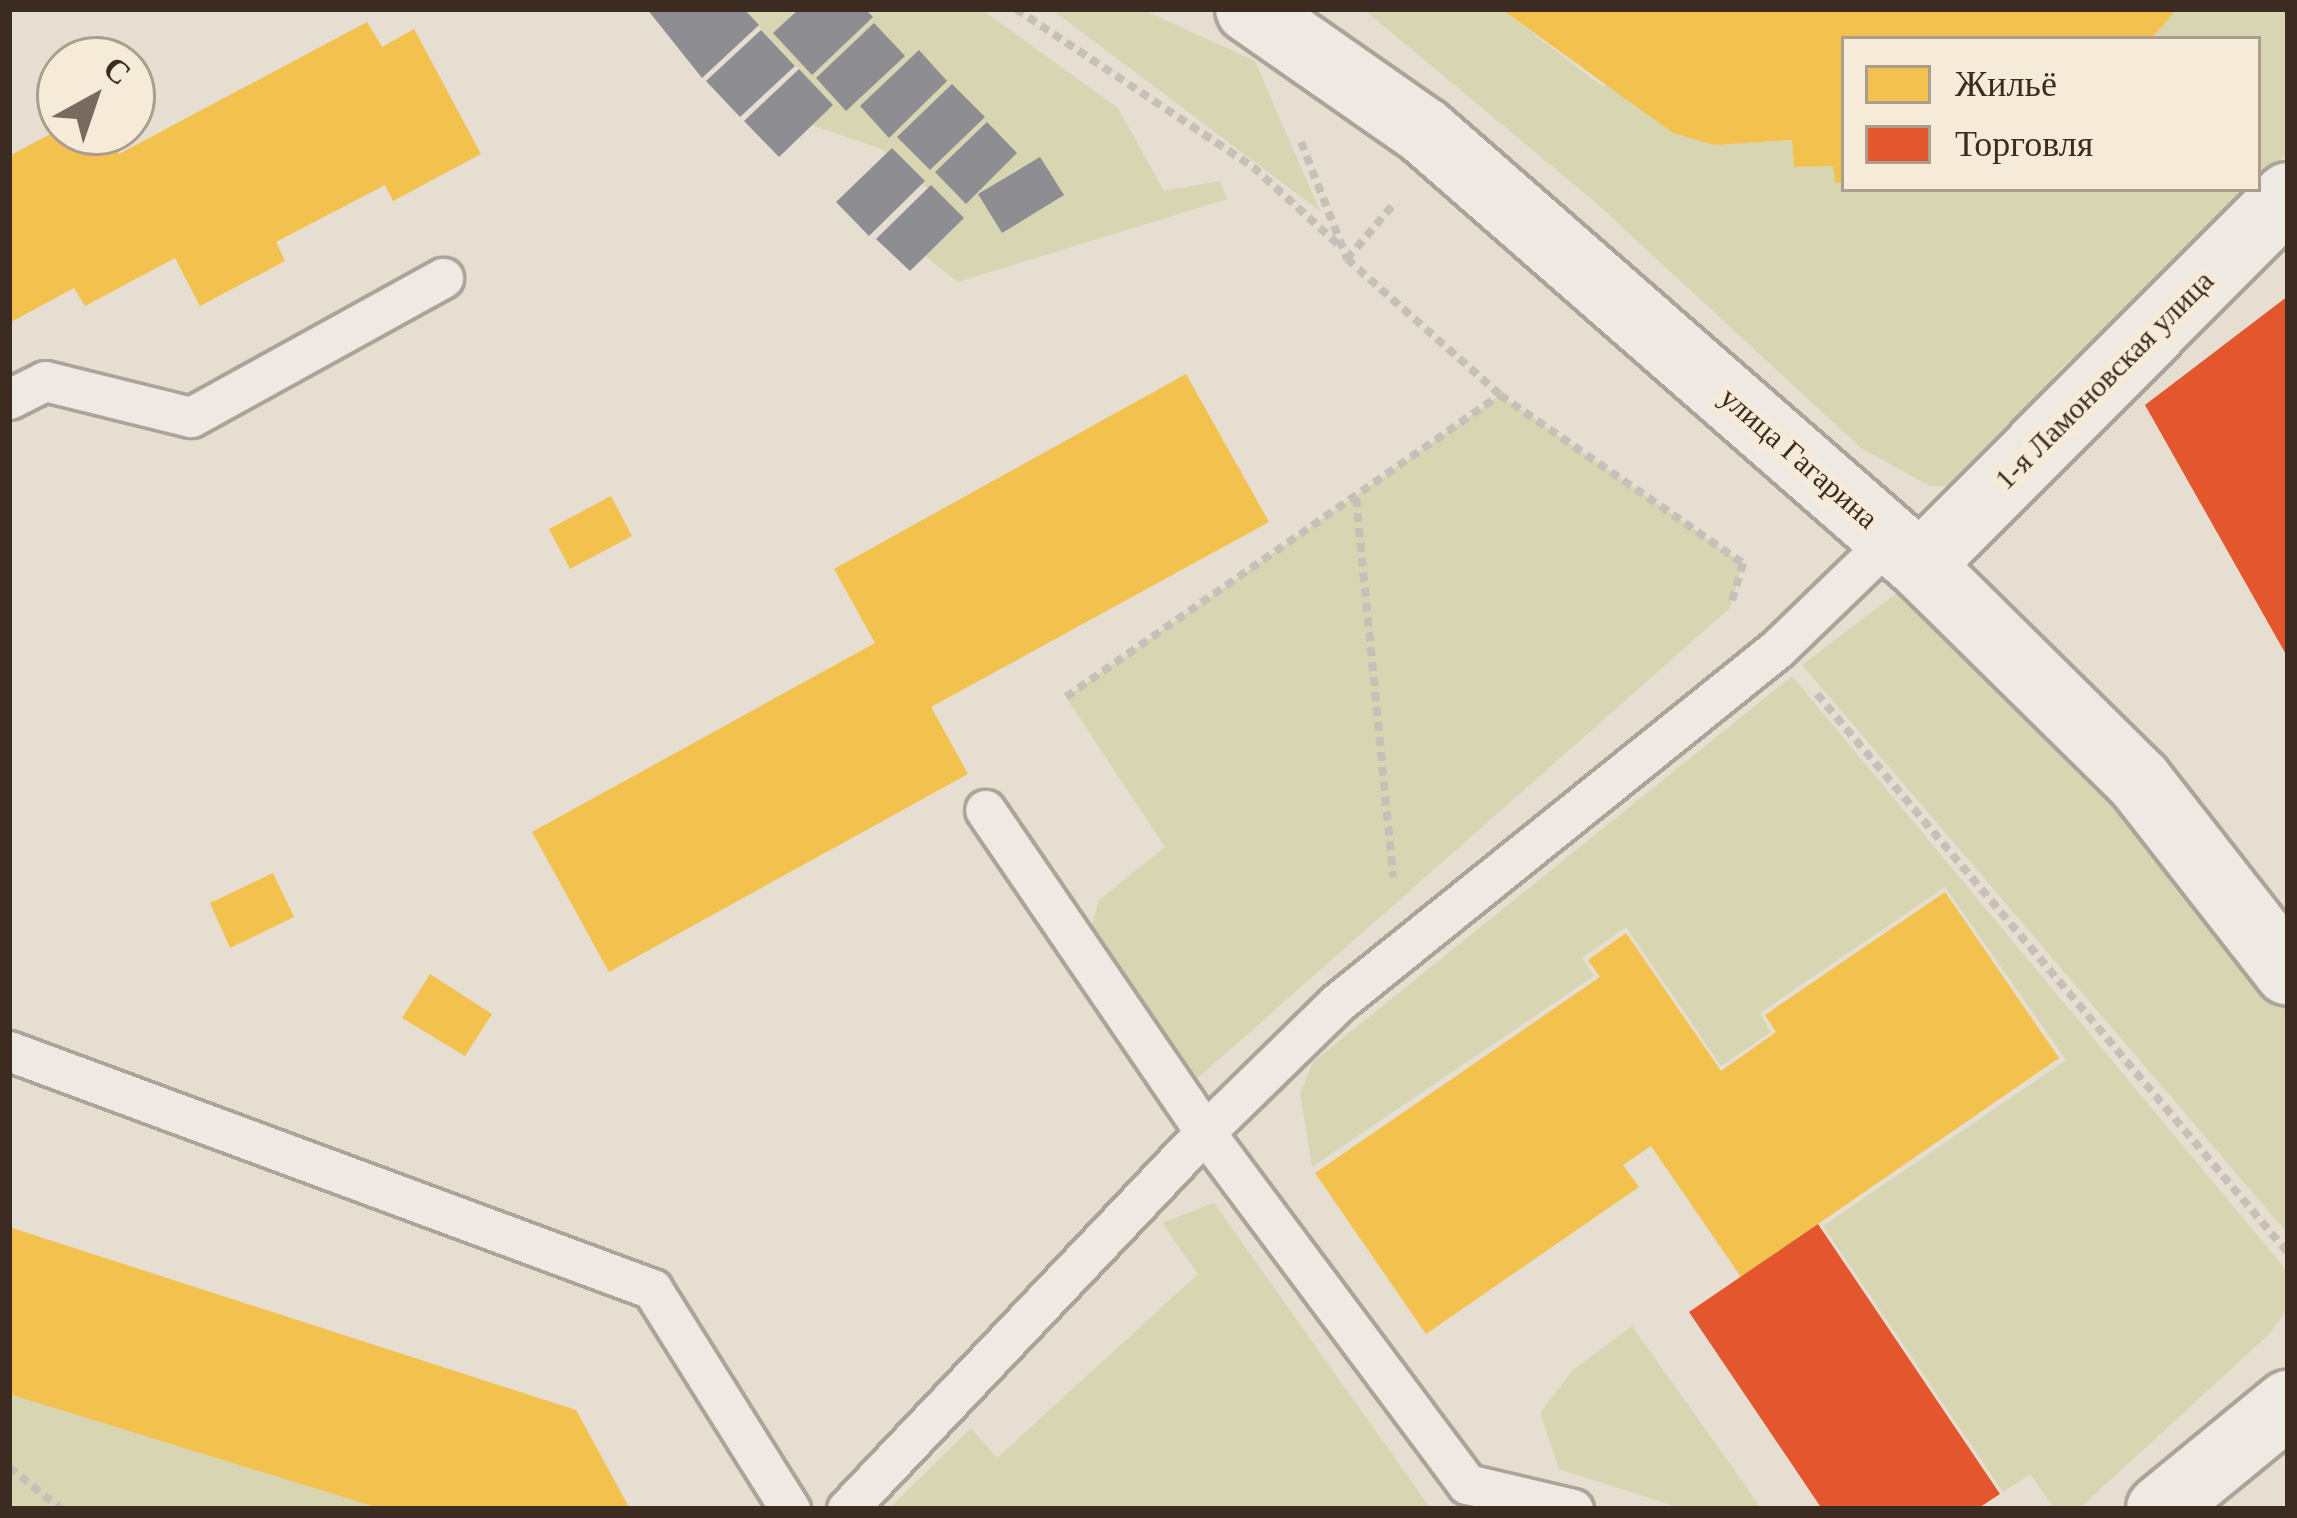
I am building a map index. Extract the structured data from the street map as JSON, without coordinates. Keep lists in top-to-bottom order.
{
  "streets": {
    "street": ["1-я Ламоновская улица", "улица Гагарина"]
  },
  "crossings": [
    ["1-я Ламоновская улица", "улица Гагарина"]
  ],
  "legend": ["Жильё", "Торговля"],
  "north": "top right"
}
